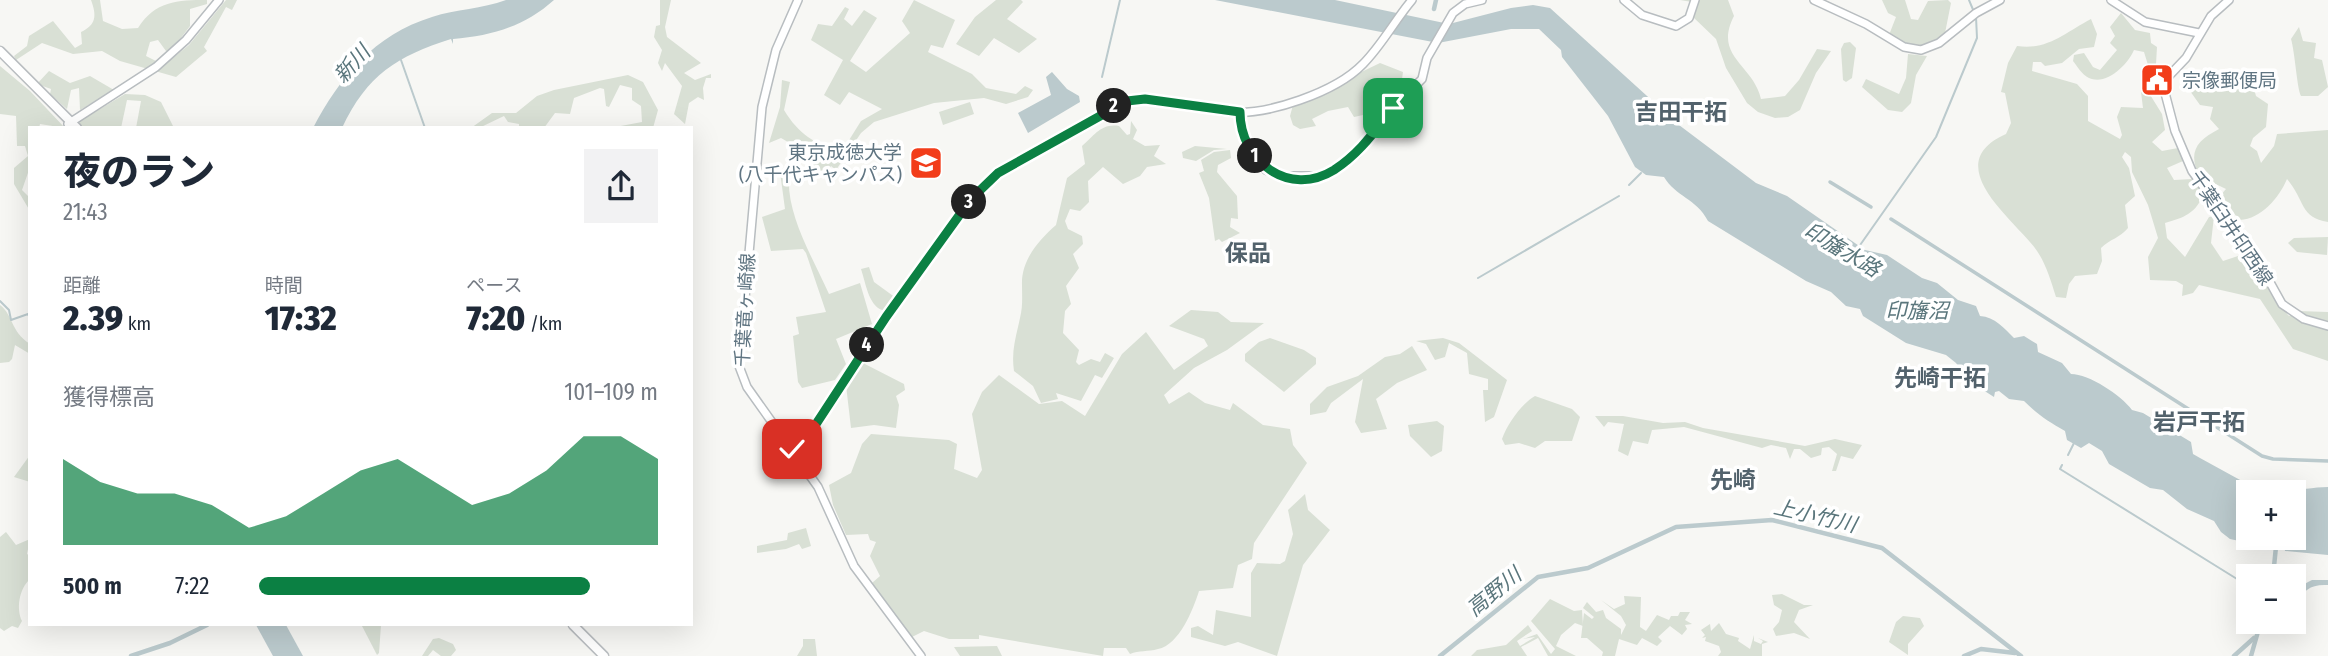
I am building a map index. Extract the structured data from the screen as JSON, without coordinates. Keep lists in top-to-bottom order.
{
  "streets": {
    "main road": ["千葉臼井印西線", "千葉竜ヶ崎線"]
  },
  "districts": [
    "吉田干拓",
    "保品",
    "先崎干拓",
    "岩戸干拓",
    "先崎"
  ],
  "water": [
    "新川",
    "印旛水路",
    "印旛沼",
    "上小竹川",
    "高野川"
  ],
  "places": {
    "public building": ["宗像郵便局"],
    "school or university": ["東京成徳大学 (八千代キャンパス)"]
  },
  "page": {
    "pins": [
      "2",
      "1",
      "3",
      "4"
    ],
    "heading": ["夜のラン", "21:43"],
    "stats": [
      ["距離", "2.39 km"],
      ["時間", "17:32"],
      ["ペース", "7:20 /km"]
    ],
    "chart": ["獲得標高", "101–109 m"],
    "map_buttons": ["+", "−"],
    "list": [
      {
        "name": "500 m",
        "note": "7:22"
      }
    ]
  }
}
